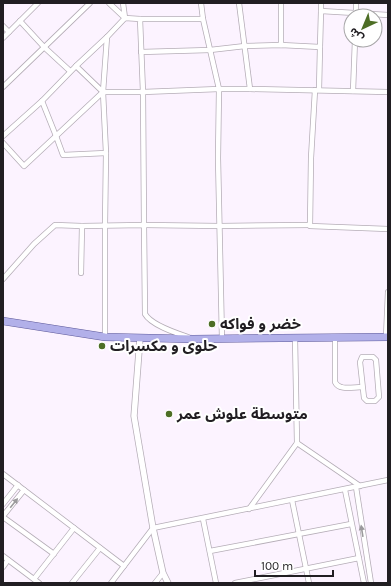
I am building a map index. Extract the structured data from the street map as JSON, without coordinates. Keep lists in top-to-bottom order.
{
  "places": ["خضر و فواكه", "حلوى و مكسرات", "متوسطة علوش عمر"],
  "scale_bar": "100 m",
  "north": "bottom left"
}
